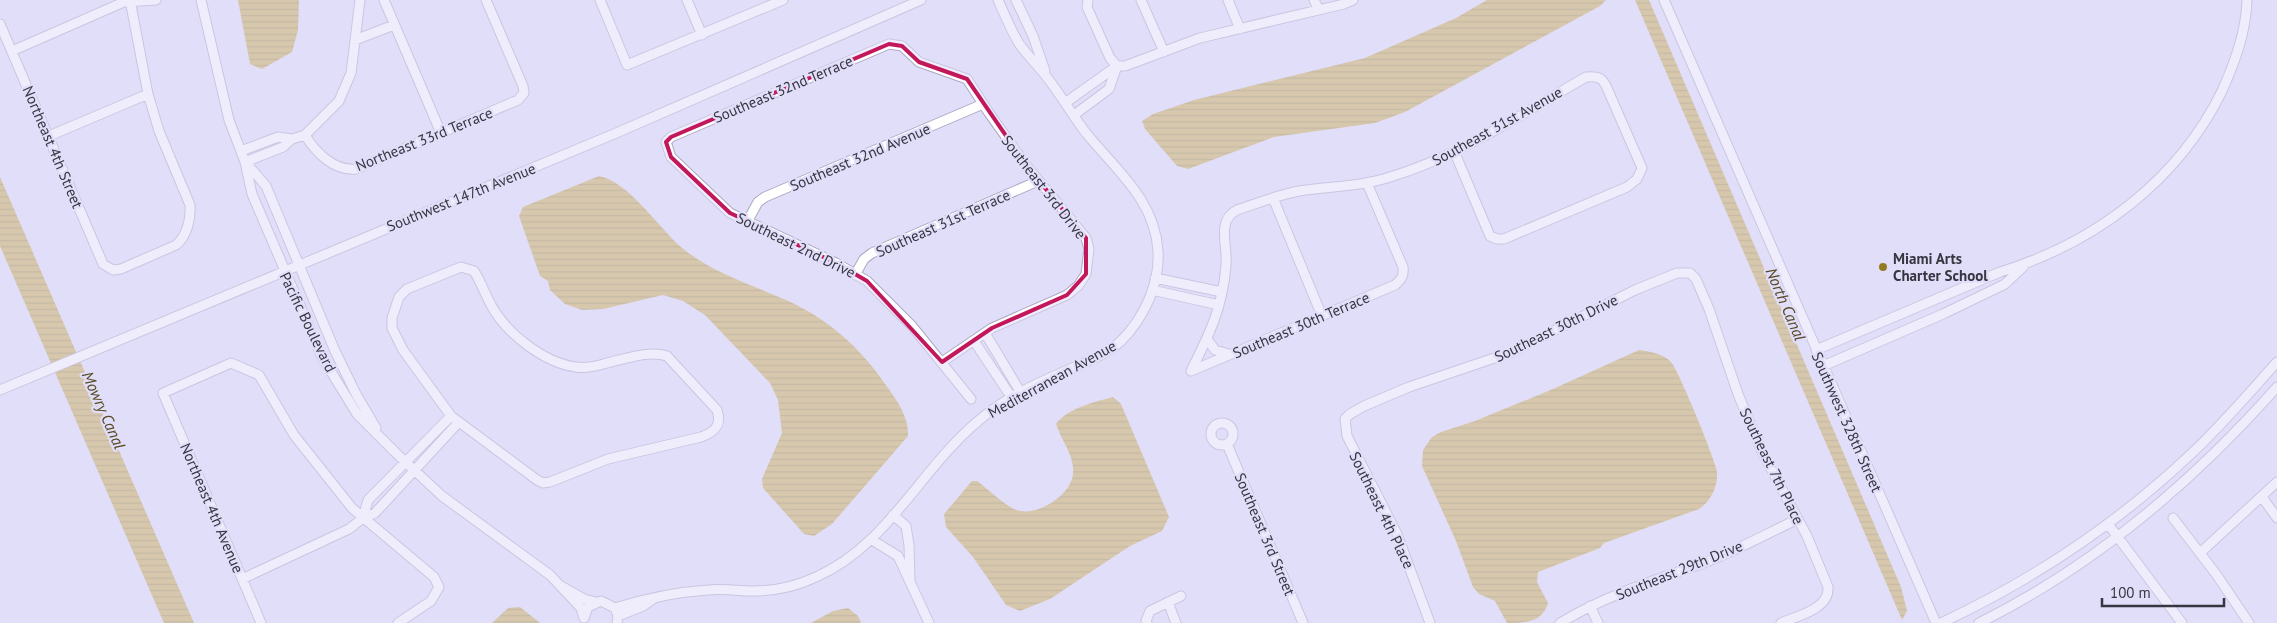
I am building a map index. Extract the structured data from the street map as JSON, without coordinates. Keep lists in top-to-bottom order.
{
  "streets": {
    "street": [
      "Southeast 32nd Terrace",
      "Southeast 31st Avenue",
      "Northeast 33rd Terrace",
      "Northeast 4th Street",
      "Southeast 32nd Avenue",
      "Southeast 3rd Drive",
      "Southwest 147th Avenue",
      "Southeast 31st Terrace",
      "Southeast 2nd Drive",
      "Pacific Boulevard",
      "Southeast 30th Terrace",
      "Southeast 30th Drive",
      "Mediterranean Avenue",
      "Southwest 328th Street",
      "Southeast 7th Place",
      "Northeast 4th Avenue",
      "Southeast 4th Place",
      "Southeast 3rd Street",
      "Southeast 29th Drive"
    ]
  },
  "crossings": [
    ["Southeast 32nd Terrace", "Southeast 3rd Drive"],
    ["Southeast 32nd Terrace", "Southeast 2nd Drive"],
    ["Southeast 31st Avenue", "Southeast 30th Terrace"],
    ["Southeast 32nd Avenue", "Southeast 3rd Drive"],
    ["Southeast 32nd Avenue", "Southeast 2nd Drive"],
    ["Southeast 3rd Drive", "Southeast 31st Terrace"],
    ["Southeast 3rd Drive", "Southeast 2nd Drive"],
    ["Southwest 147th Avenue", "Pacific Boulevard"],
    ["Southeast 31st Terrace", "Southeast 2nd Drive"],
    ["Pacific Boulevard", "Mediterranean Avenue"],
    ["Southeast 30th Drive", "Southeast 7th Place"],
    ["Southeast 30th Drive", "Southeast 4th Place"],
    ["Southeast 7th Place", "Southeast 29th Drive"]
  ],
  "water": ["North Canal", "Mowry Canal"],
  "places": ["Miami Arts Charter School"],
  "scale_bar": "100 m"
}
